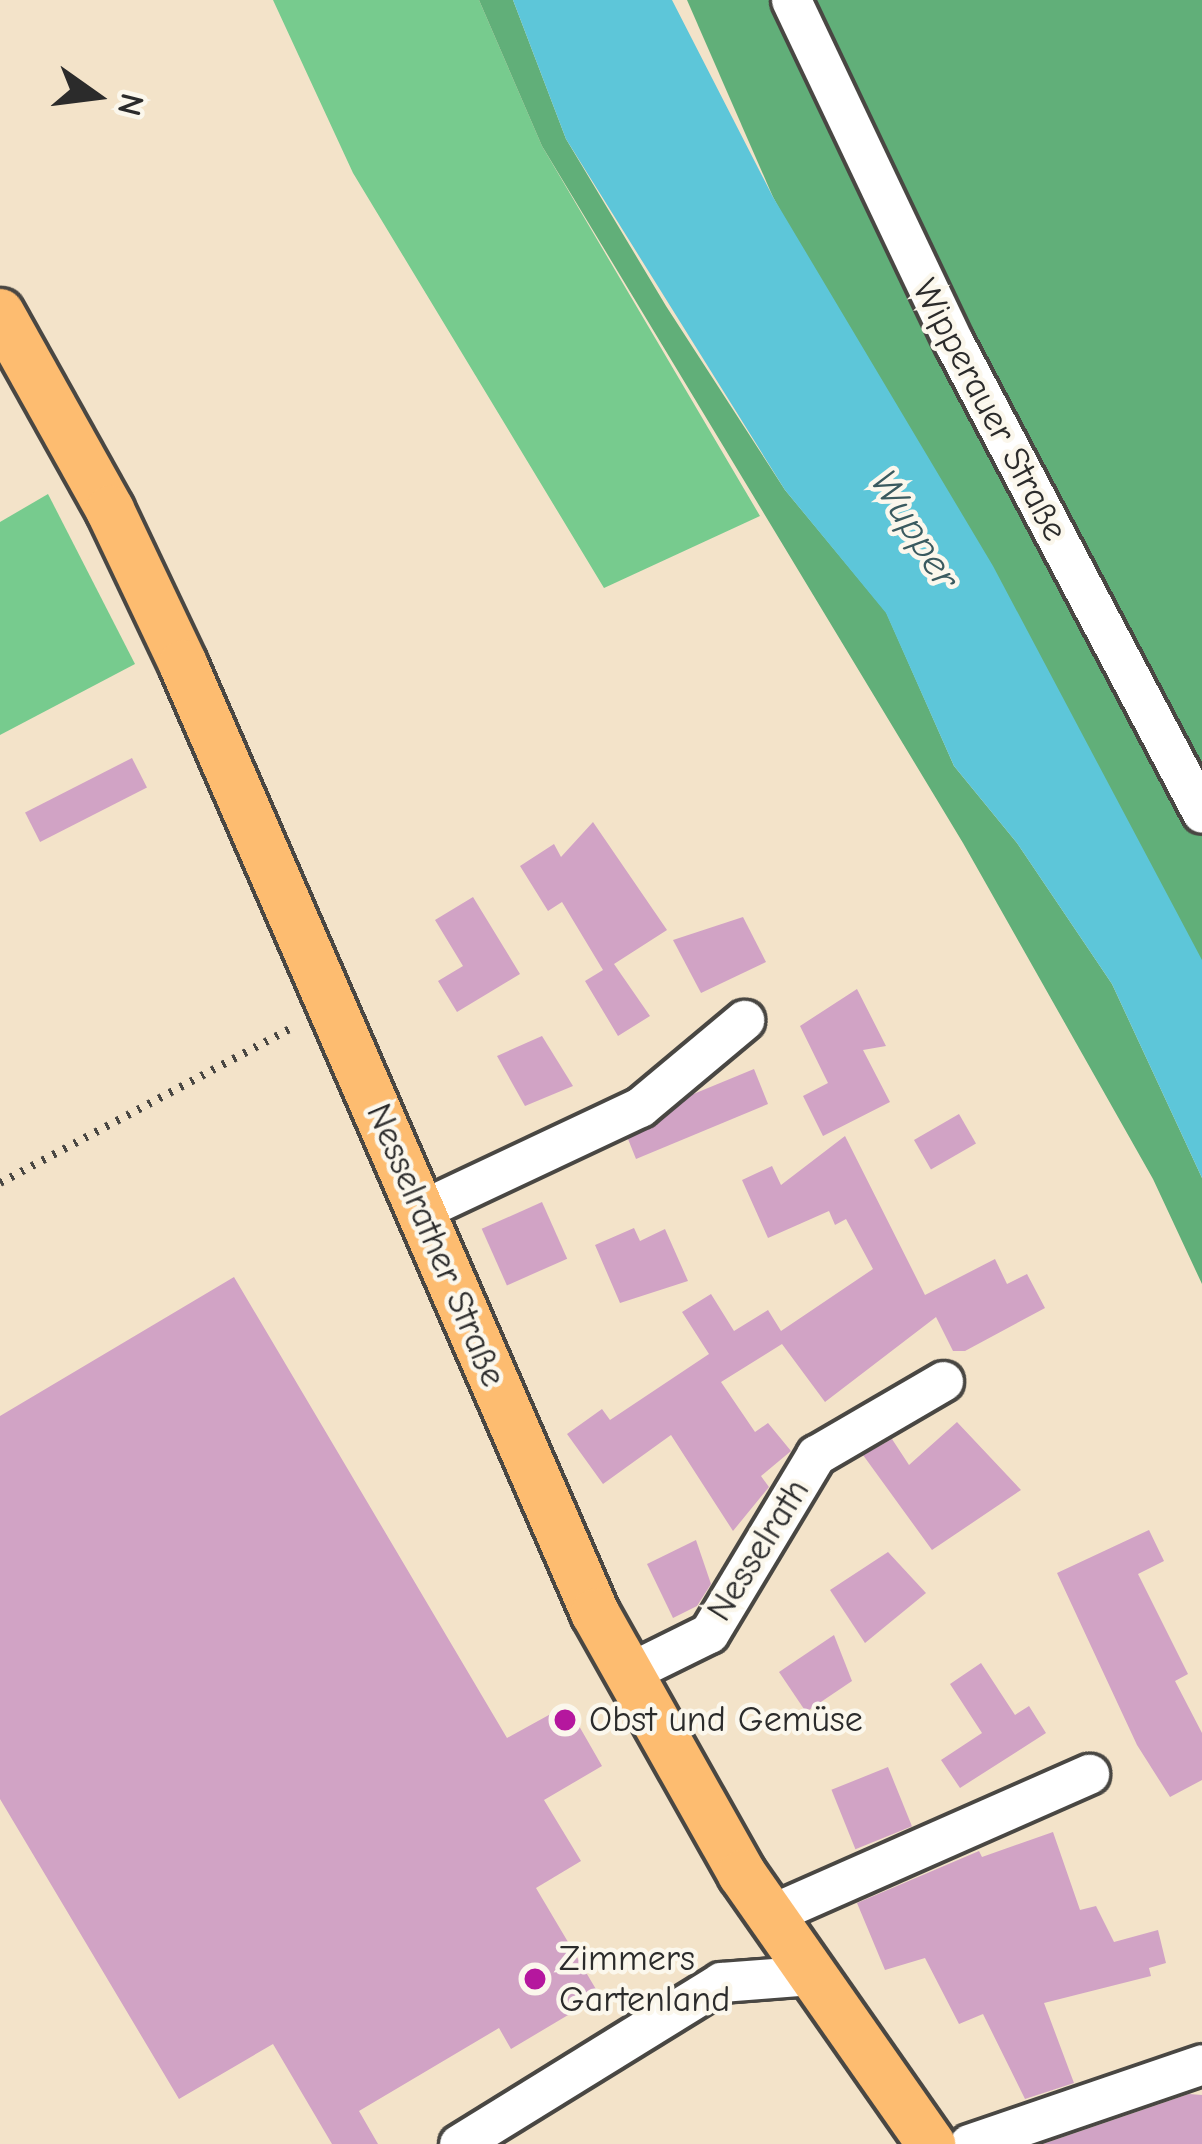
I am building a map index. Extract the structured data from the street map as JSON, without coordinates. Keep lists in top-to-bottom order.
{
  "streets": {
    "main road": ["Nesselrather Straße"],
    "street": ["Wipperauer Straße", "Nesselrath"]
  },
  "crossings": [
    ["Nesselrather Straße", "Nesselrath"]
  ],
  "water": ["Wupper"],
  "places": ["Obst und Gemüse", "Zimmers Gartenland"],
  "north": "right"
}
